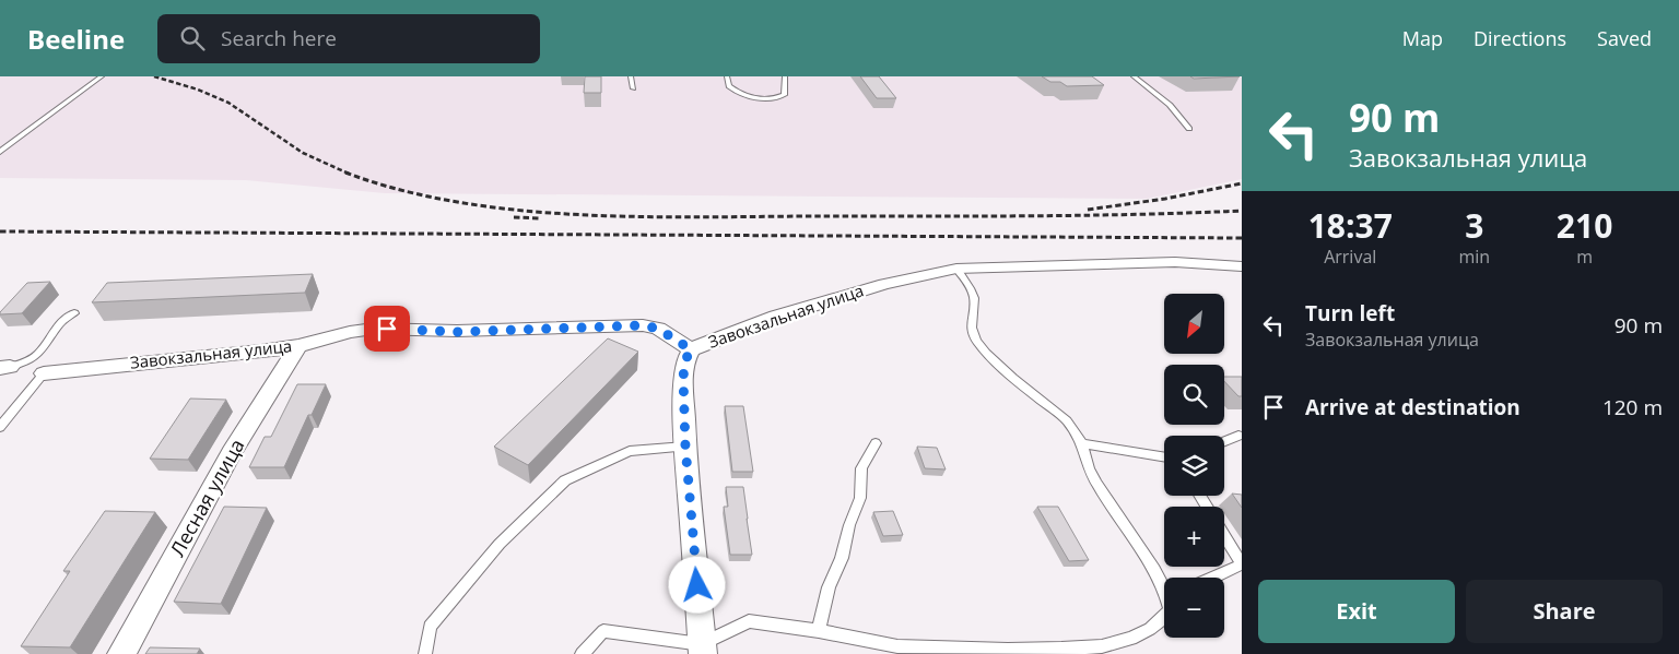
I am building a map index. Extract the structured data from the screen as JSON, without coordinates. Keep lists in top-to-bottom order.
{
  "streets": {
    "street": ["Завокзальная улица", "Лесная улица"]
  },
  "crossings": [
    ["Завокзальная улица", "Лесная улица"]
  ],
  "north": "bottom left",
  "page": {
    "header": "Beeline",
    "search": "Search here",
    "nav": ["Map", "Directions", "Saved"],
    "turn": ["90 m", "Завокзальная улица"],
    "eta": [
      "18:37",
      "Arrival",
      "3",
      "min",
      "210",
      "m"
    ],
    "list": [
      {
        "name": "Turn left",
        "note": "Завокзальная улица",
        "value": "90 m"
      },
      {
        "name": "Arrive at destination",
        "value": "120 m"
      }
    ],
    "map_buttons": ["+", "−"],
    "buttons": ["Exit", "Share"]
  }
}
